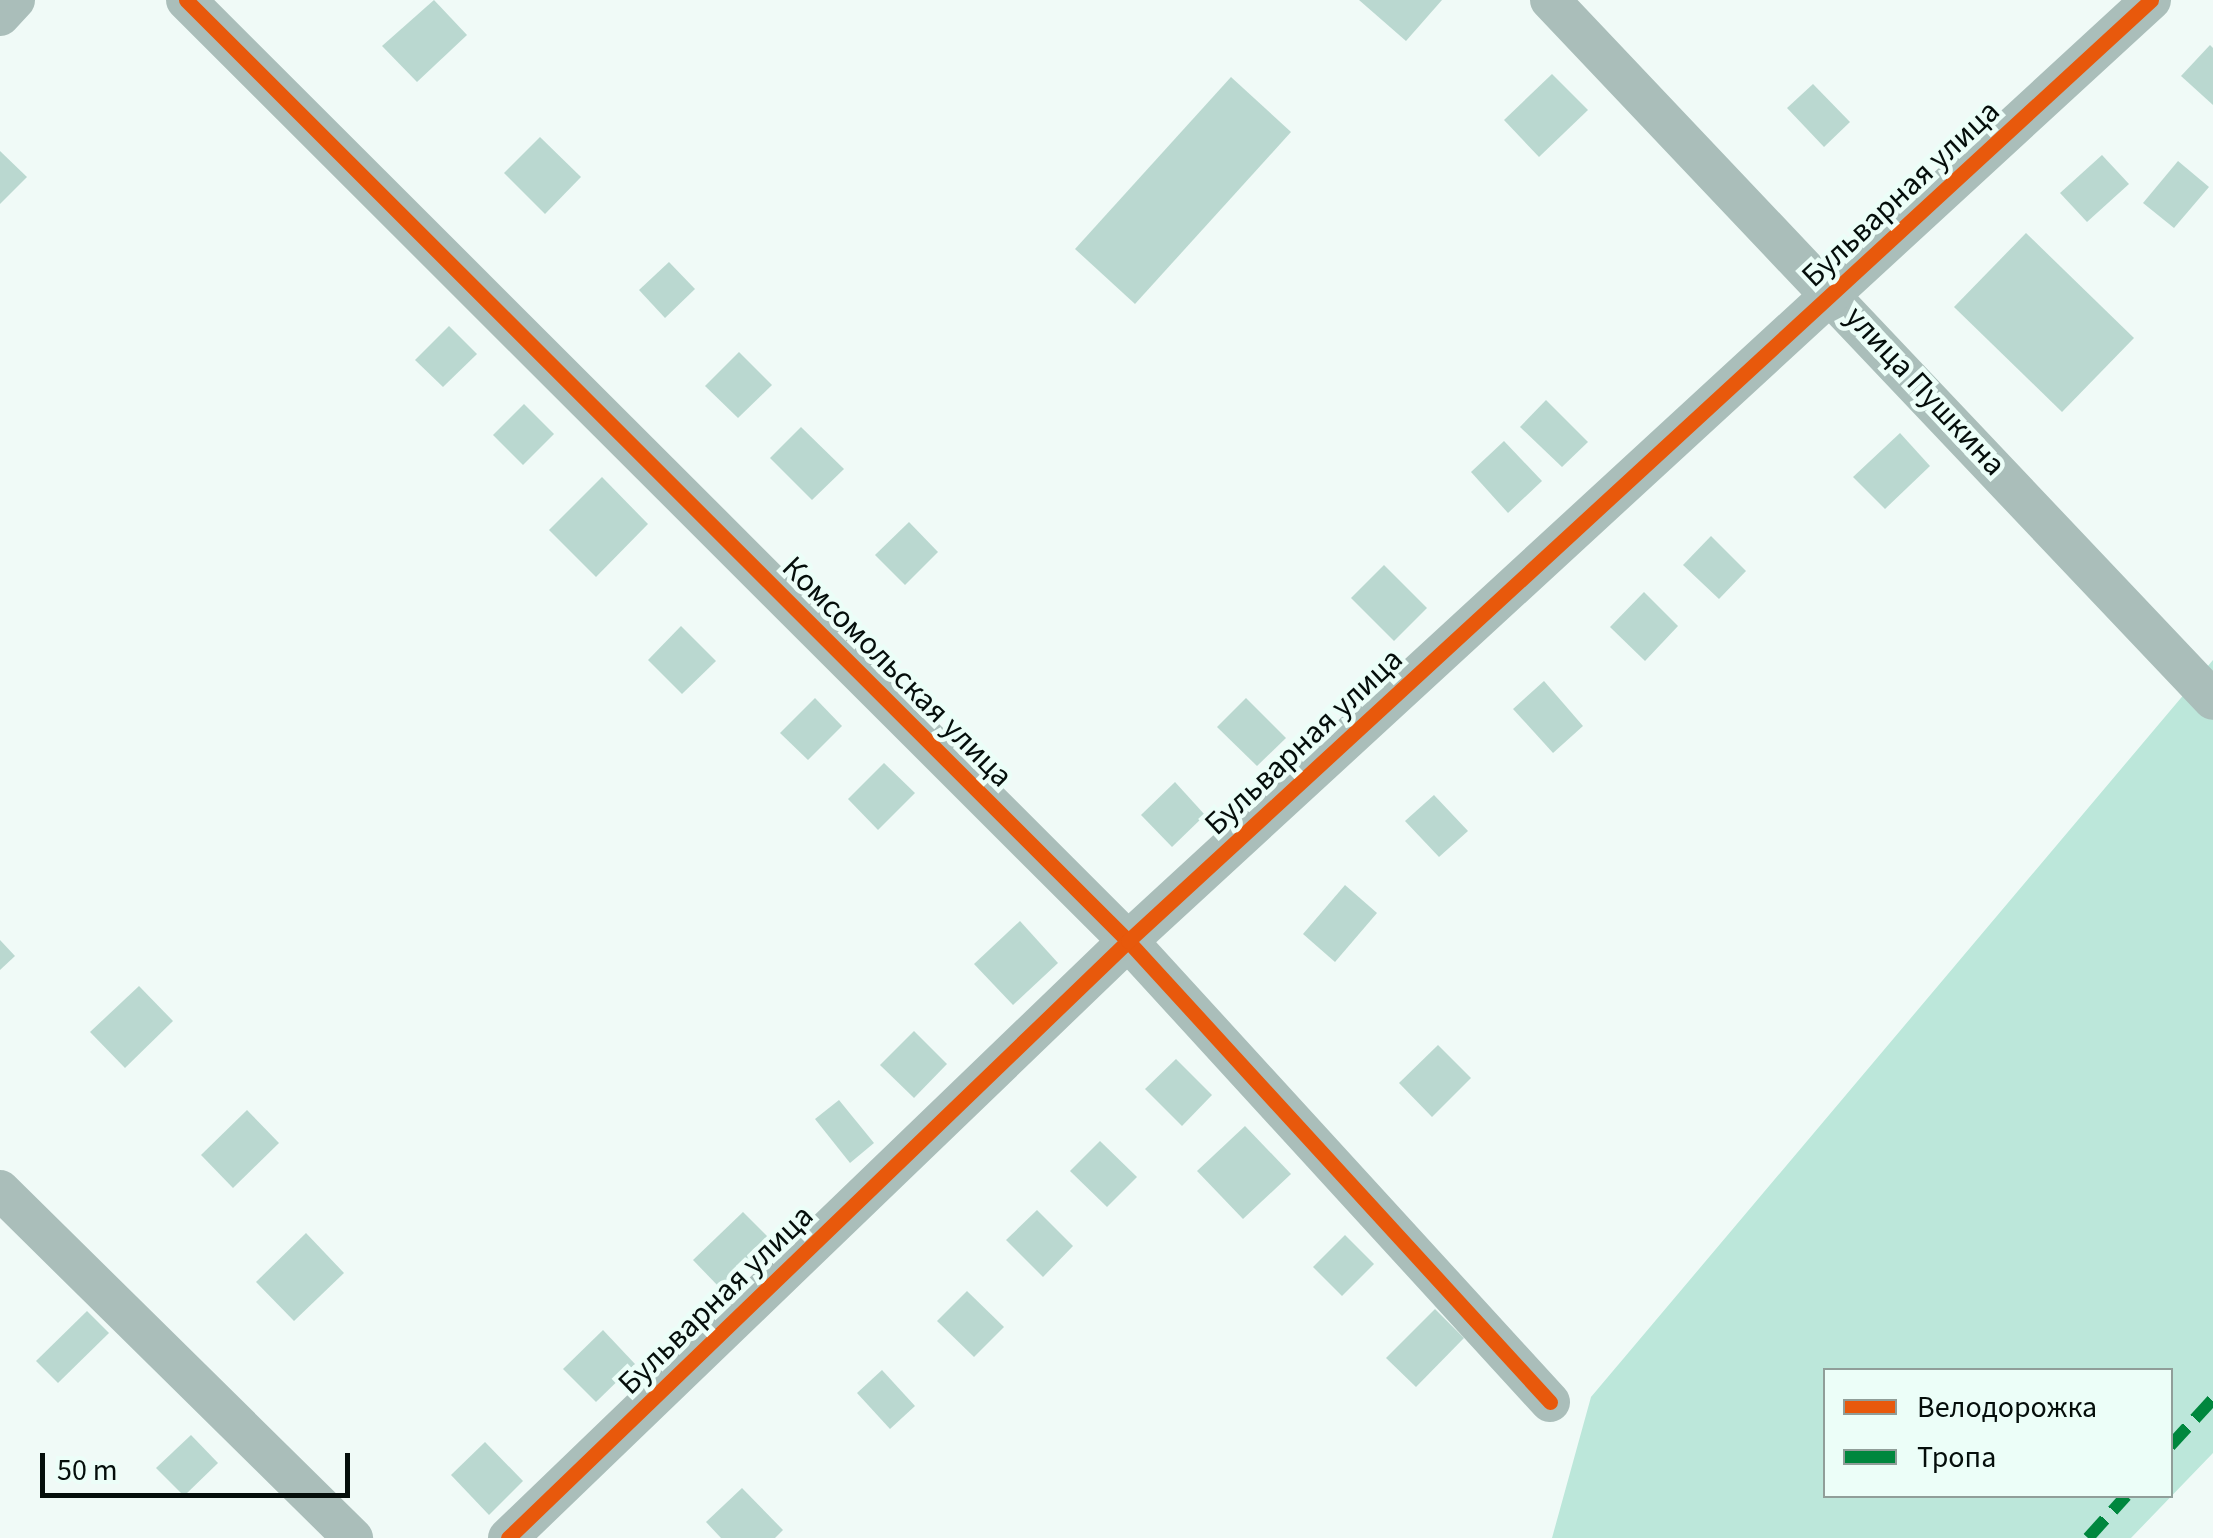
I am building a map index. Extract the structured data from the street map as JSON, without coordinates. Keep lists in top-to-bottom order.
{
  "streets": {
    "street": ["Бульварная улица", "улица Пушкина", "Комсомольская улица"]
  },
  "crossings": [
    ["Бульварная улица", "улица Пушкина"],
    ["Бульварная улица", "Комсомольская улица"]
  ],
  "legend": ["Велодорожка", "Тропа"],
  "scale_bar": "50 m"
}
